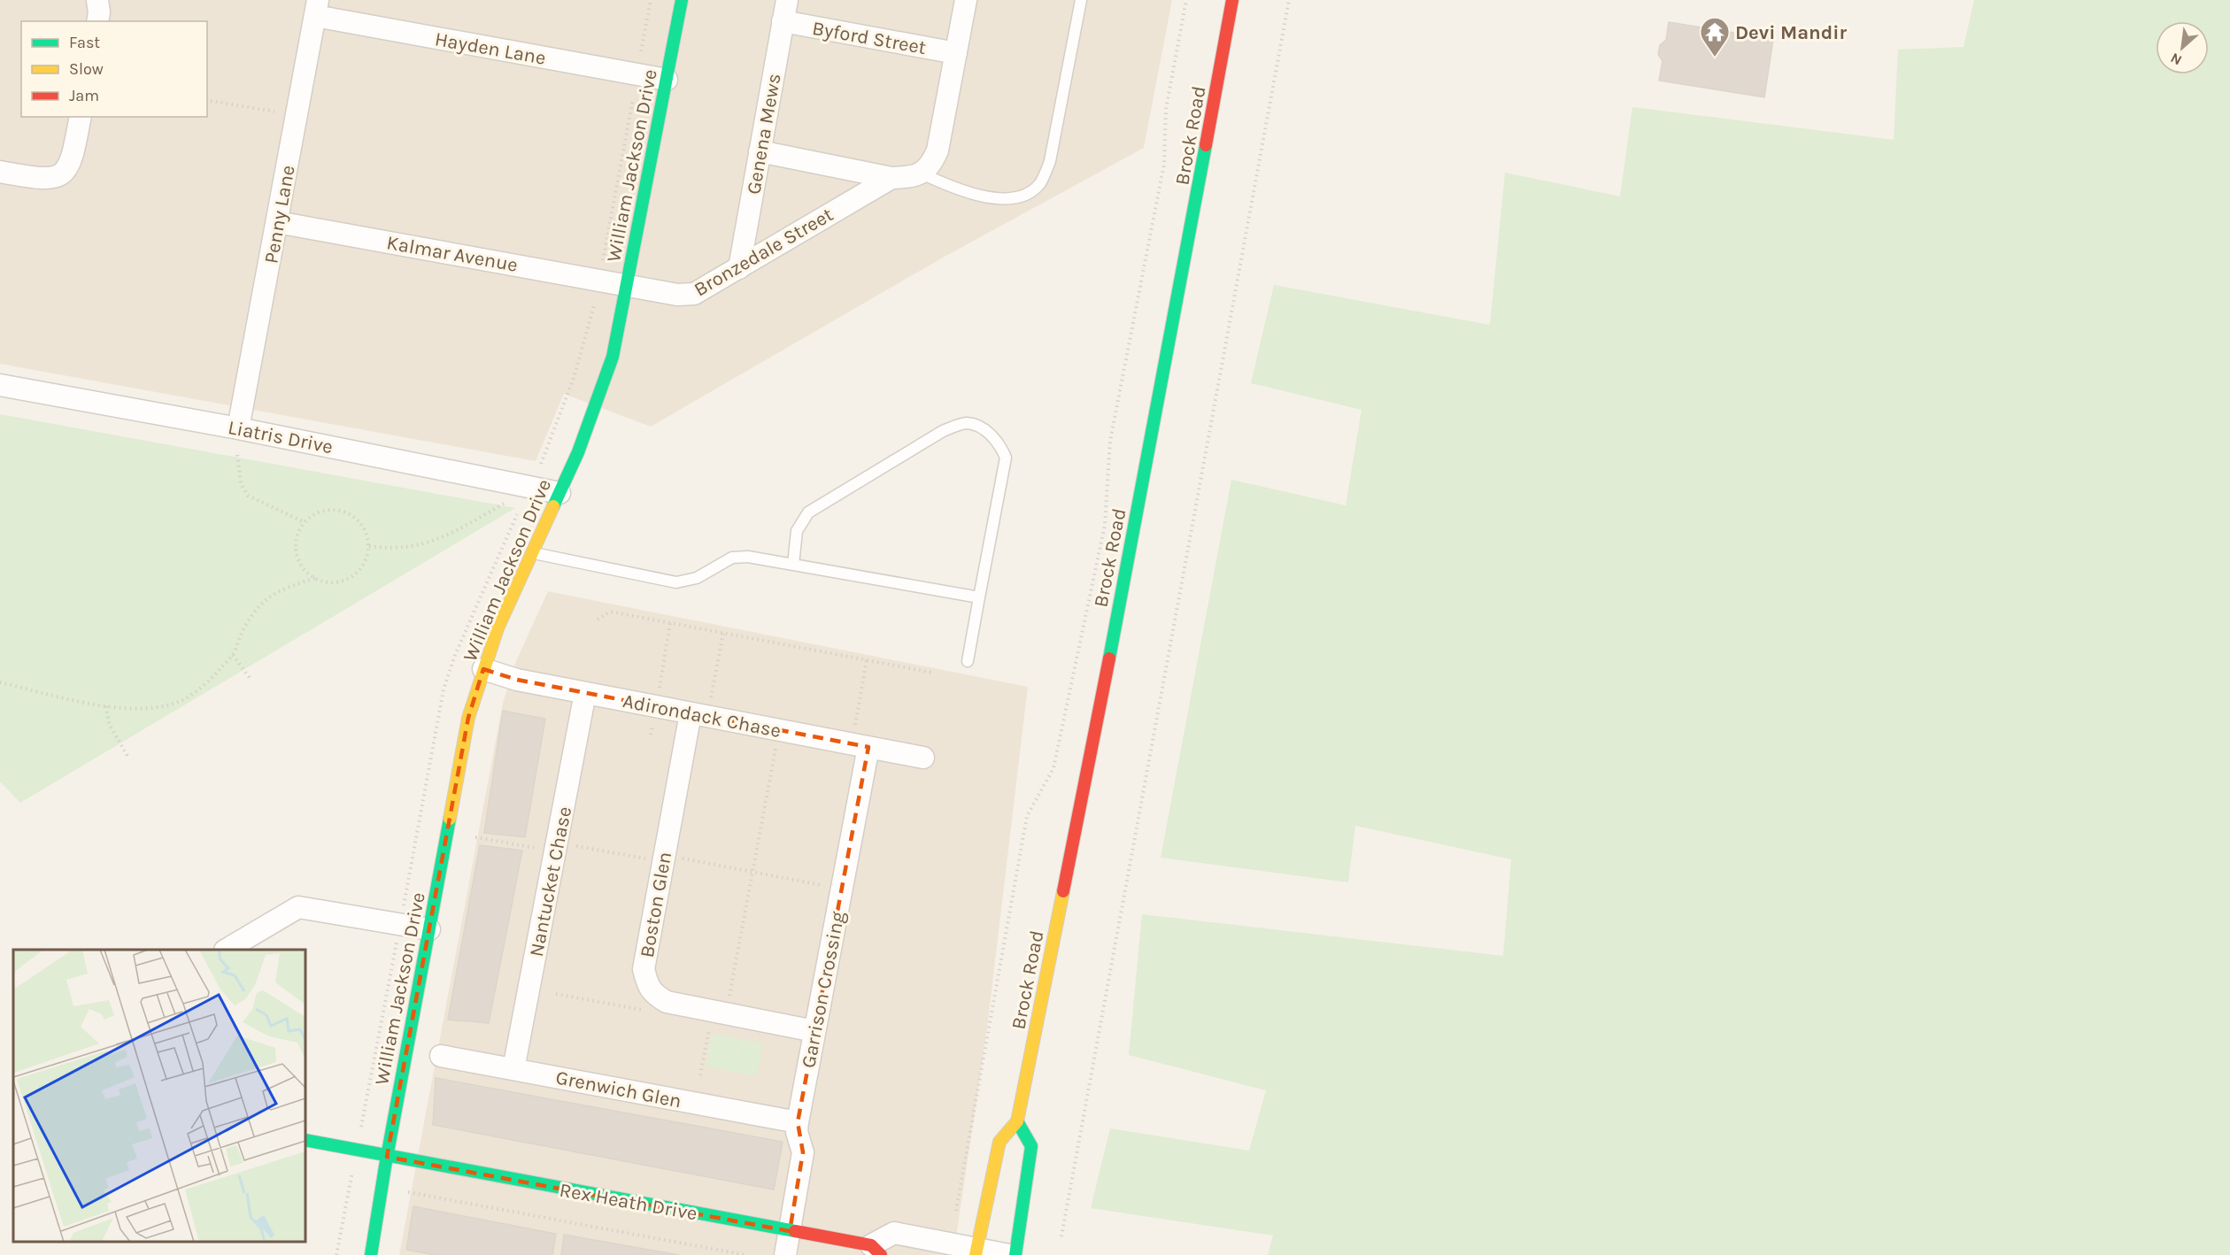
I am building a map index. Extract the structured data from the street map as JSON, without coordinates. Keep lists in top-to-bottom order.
{
  "streets": {
    "street": [
      "Byford Street",
      "Hayden Lane",
      "Genena Mews",
      "Brock Road",
      "William Jackson Drive",
      "Penny Lane",
      "Bronzedale Street",
      "Kalmar Avenue",
      "Liatris Drive",
      "Adirondack Chase",
      "Nantucket Chase",
      "Boston Glen",
      "Garrison Crossing",
      "Grenwich Glen",
      "Rex Heath Drive"
    ]
  },
  "crossings": [
    ["Byford Street", "Genena Mews"],
    ["Hayden Lane", "William Jackson Drive"],
    ["Hayden Lane", "Penny Lane"],
    ["Genena Mews", "Bronzedale Street"],
    ["Brock Road", "Rex Heath Drive"],
    ["William Jackson Drive", "Bronzedale Street"],
    ["William Jackson Drive", "Kalmar Avenue"],
    ["William Jackson Drive", "Liatris Drive"],
    ["William Jackson Drive", "Adirondack Chase"],
    ["William Jackson Drive", "Rex Heath Drive"],
    ["Penny Lane", "Kalmar Avenue"],
    ["Penny Lane", "Liatris Drive"],
    ["Bronzedale Street", "Kalmar Avenue"],
    ["Adirondack Chase", "Nantucket Chase"],
    ["Adirondack Chase", "Boston Glen"],
    ["Adirondack Chase", "Garrison Crossing"],
    ["Nantucket Chase", "Grenwich Glen"],
    ["Boston Glen", "Garrison Crossing"],
    ["Garrison Crossing", "Grenwich Glen"],
    ["Garrison Crossing", "Rex Heath Drive"]
  ],
  "places": {
    "temple": ["Devi Mandir"]
  },
  "legend": ["Fast", "Slow", "Jam"],
  "north": "bottom left"
}
